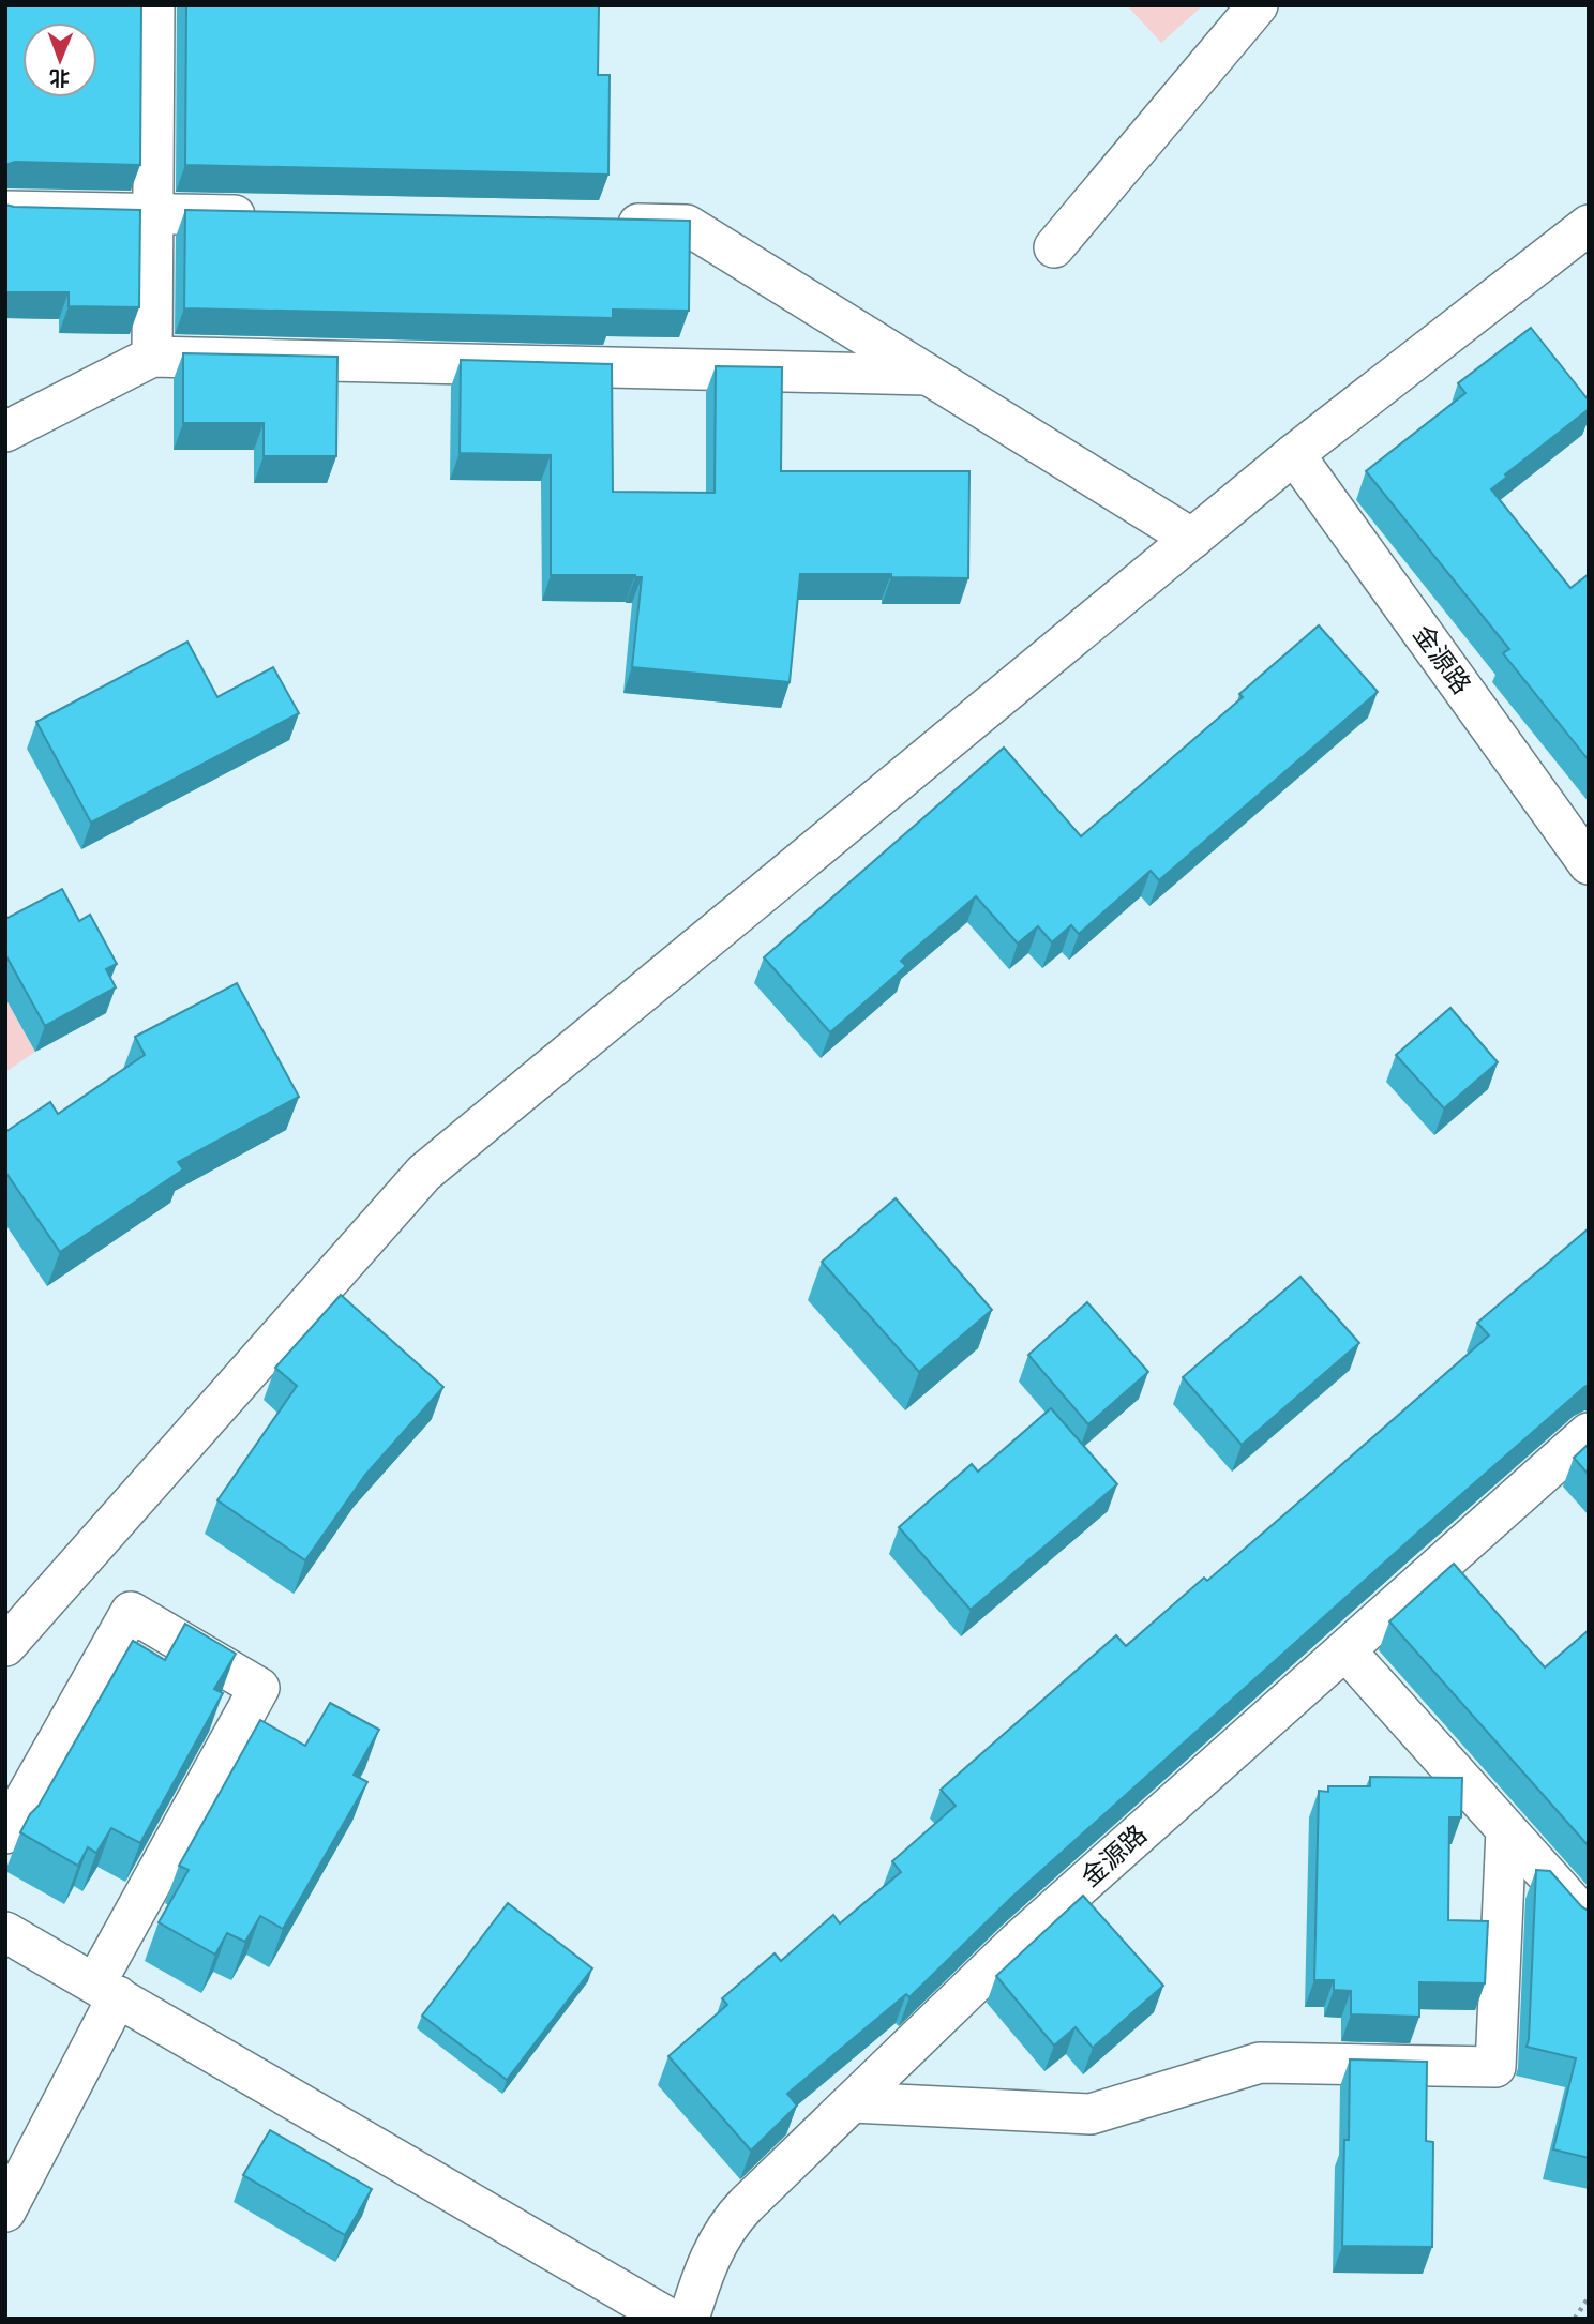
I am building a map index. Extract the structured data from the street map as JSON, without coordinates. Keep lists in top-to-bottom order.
{
  "streets": {
    "street": ["金源路"]
  },
  "north": "bottom"
}
